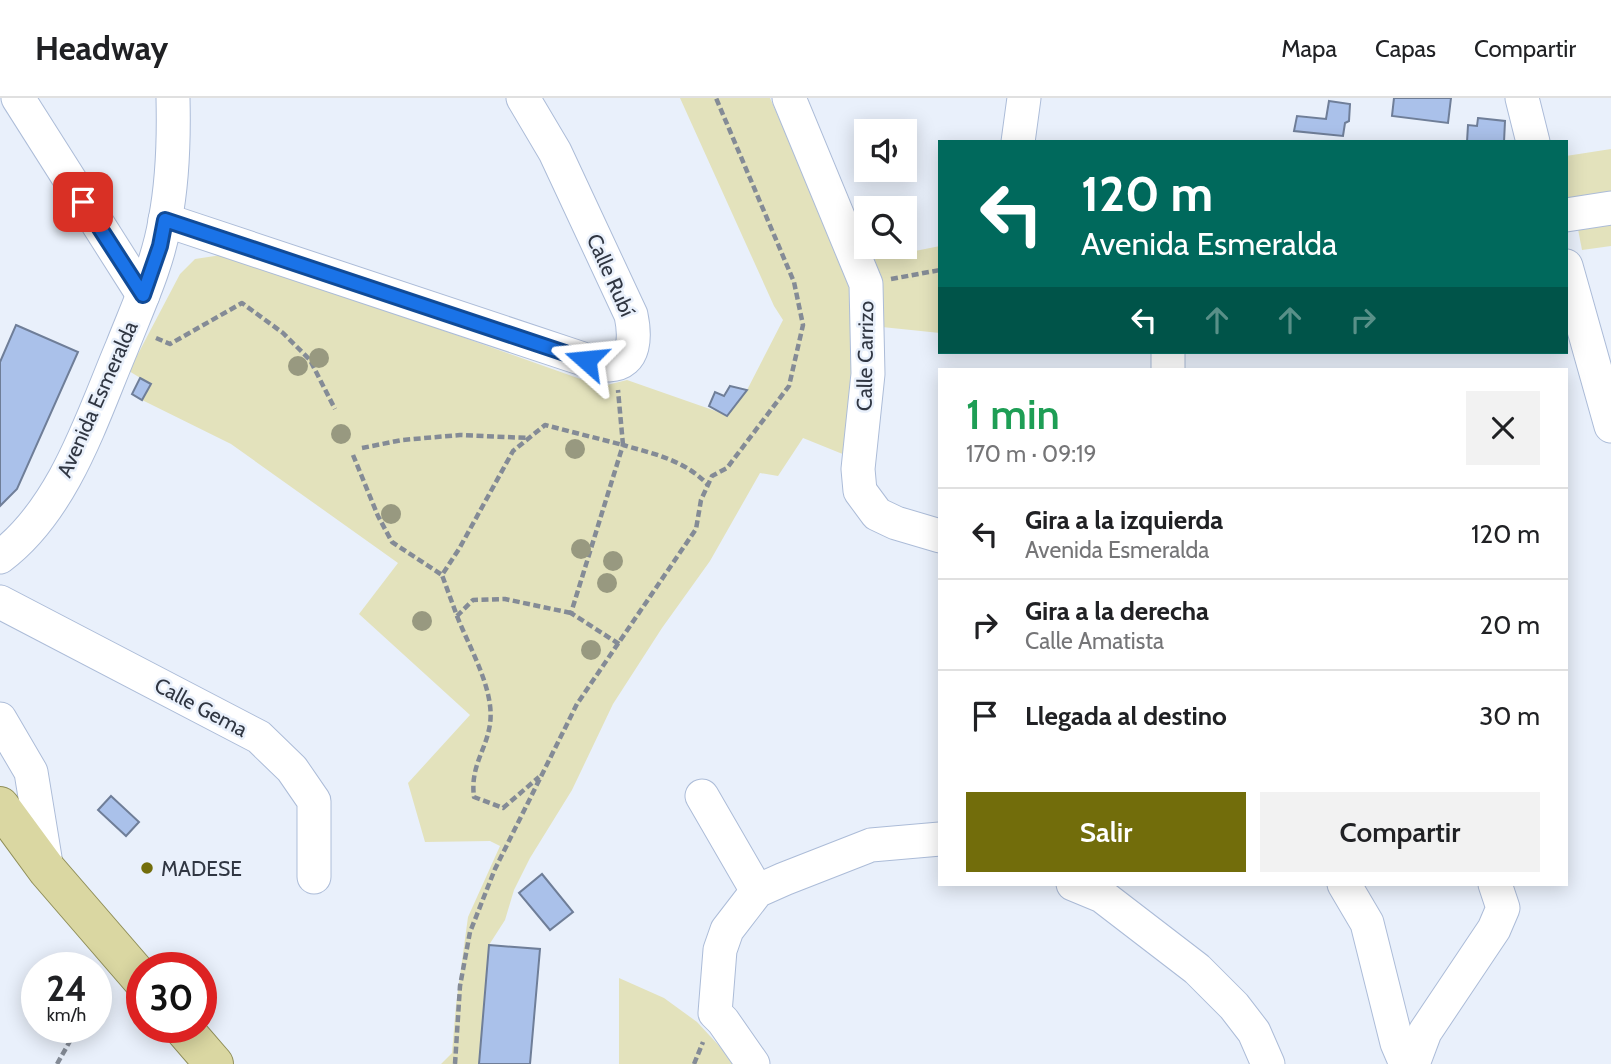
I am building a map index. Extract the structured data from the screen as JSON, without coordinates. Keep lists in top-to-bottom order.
{
  "streets": {
    "street": [
      "Calle Rubí",
      "Calle Carrizo",
      "Avenida Esmeralda",
      "Calle Gema"
    ]
  },
  "places": ["MADESE"],
  "page": {
    "header": "Headway",
    "nav": ["Mapa", "Capas", "Compartir"],
    "turn": ["120 m", "Avenida Esmeralda"],
    "heading": ["1 min", "170 m · 09:19"],
    "list": [
      {
        "name": "Gira a la izquierda",
        "note": "Avenida Esmeralda",
        "value": "120 m"
      },
      {
        "name": "Gira a la derecha",
        "note": "Calle Amatista",
        "value": "20 m"
      },
      {
        "name": "Llegada al destino",
        "value": "30 m"
      }
    ],
    "buttons": ["Salir", "Compartir"],
    "speed": "24 km/h",
    "limit": "30"
  }
}
